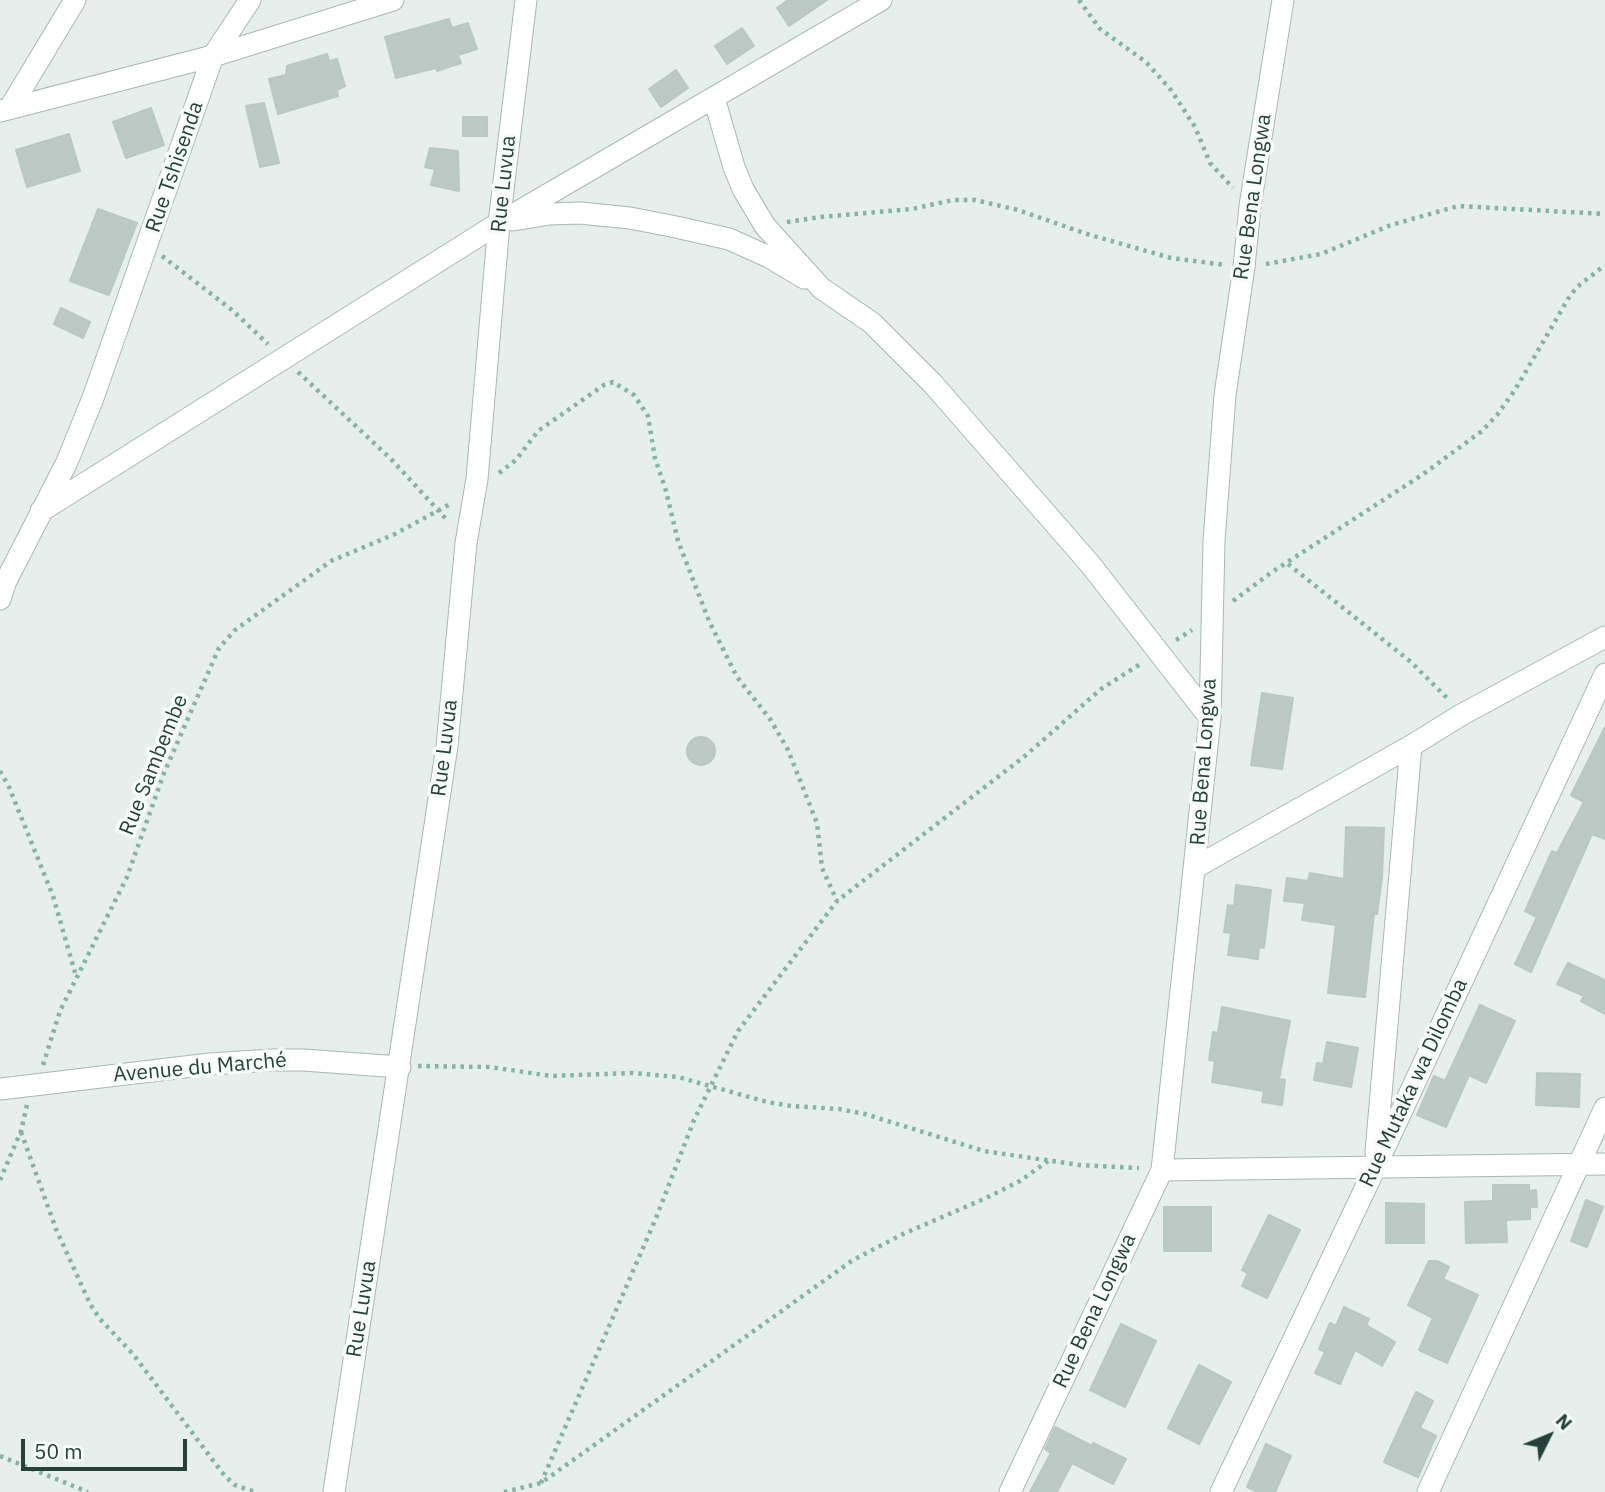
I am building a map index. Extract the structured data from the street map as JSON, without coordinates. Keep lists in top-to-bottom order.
{
  "streets": {
    "street": [
      "Rue Tshisenda",
      "Rue Luvua",
      "Rue Bena Longwa",
      "Avenue du Marché",
      "Rue Mutaka wa Dilomba"
    ],
    "path": ["Rue Sambembe"]
  },
  "crossings": [
    ["Rue Luvua", "Rue Sambembe"],
    ["Rue Luvua", "Avenue du Marché"],
    ["Rue Sambembe", "Avenue du Marché"]
  ],
  "scale_bar": "50 m",
  "north": "top right"
}
